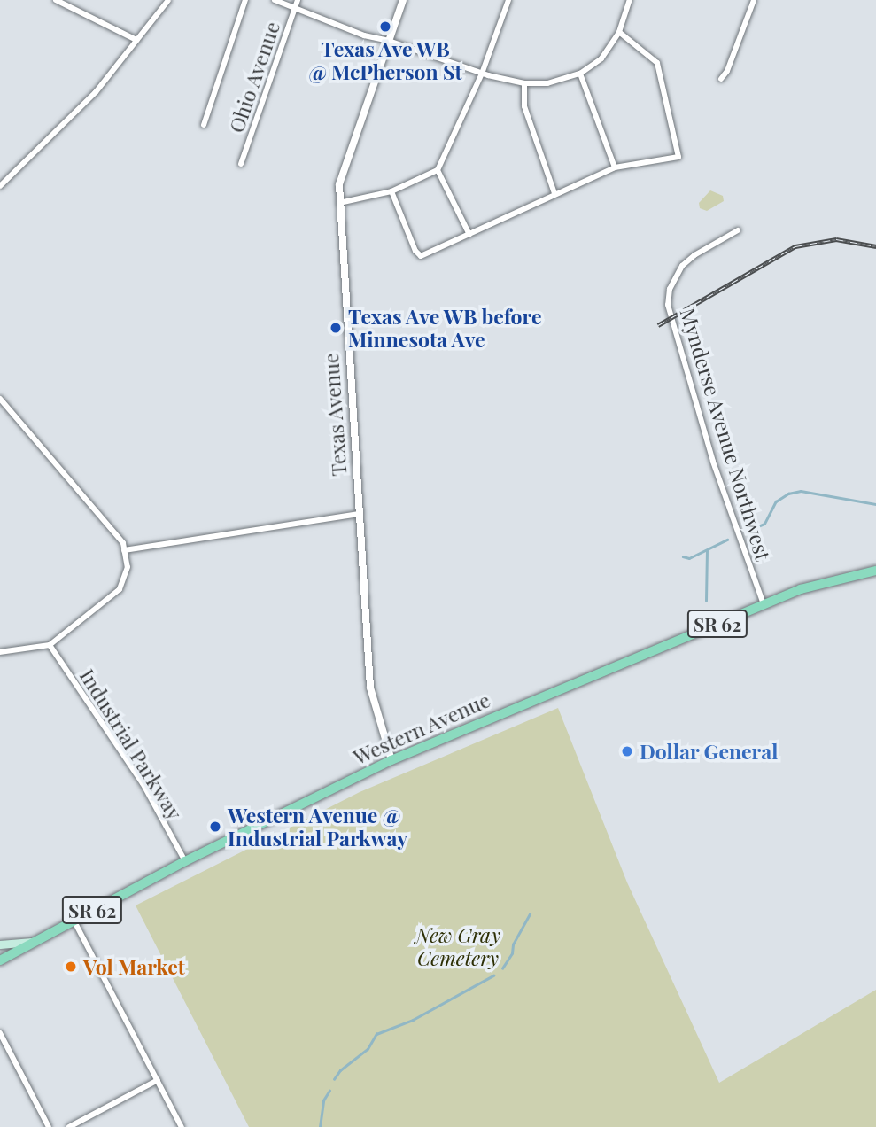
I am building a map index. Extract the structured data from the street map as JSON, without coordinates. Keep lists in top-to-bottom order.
{
  "streets": {
    "main road": ["SR 62", "Western Avenue"],
    "street": [
      "Ohio Avenue",
      "Texas Avenue",
      "Mynderse Avenue Northwest",
      "Industrial Parkway"
    ]
  },
  "crossings": [
    ["Texas Avenue", "Western Avenue"],
    ["Mynderse Avenue Northwest", "Western Avenue"],
    ["Western Avenue", "Industrial Parkway"]
  ],
  "parks": ["New Gray Cemetery"],
  "places": [
    "Texas Ave WB @ McPherson St",
    "Texas Ave WB before Minnesota Ave",
    "Dollar General",
    "Western Avenue @ Industrial Parkway",
    "Vol Market"
  ]
}
